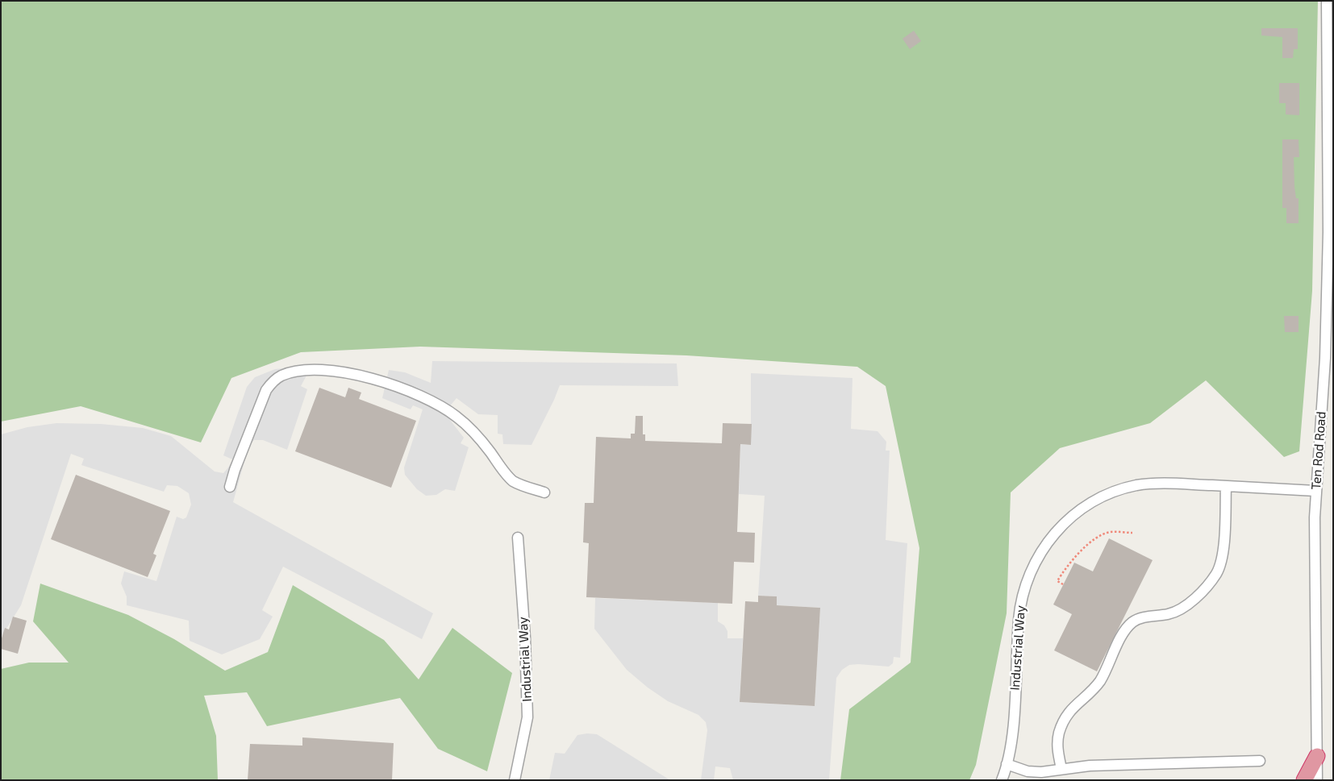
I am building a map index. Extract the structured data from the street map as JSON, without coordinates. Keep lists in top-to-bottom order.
{
  "streets": {
    "street": ["Ten Rod Road", "Industrial Way"]
  },
  "crossings": [
    ["Ten Rod Road", "Industrial Way"]
  ]
}
